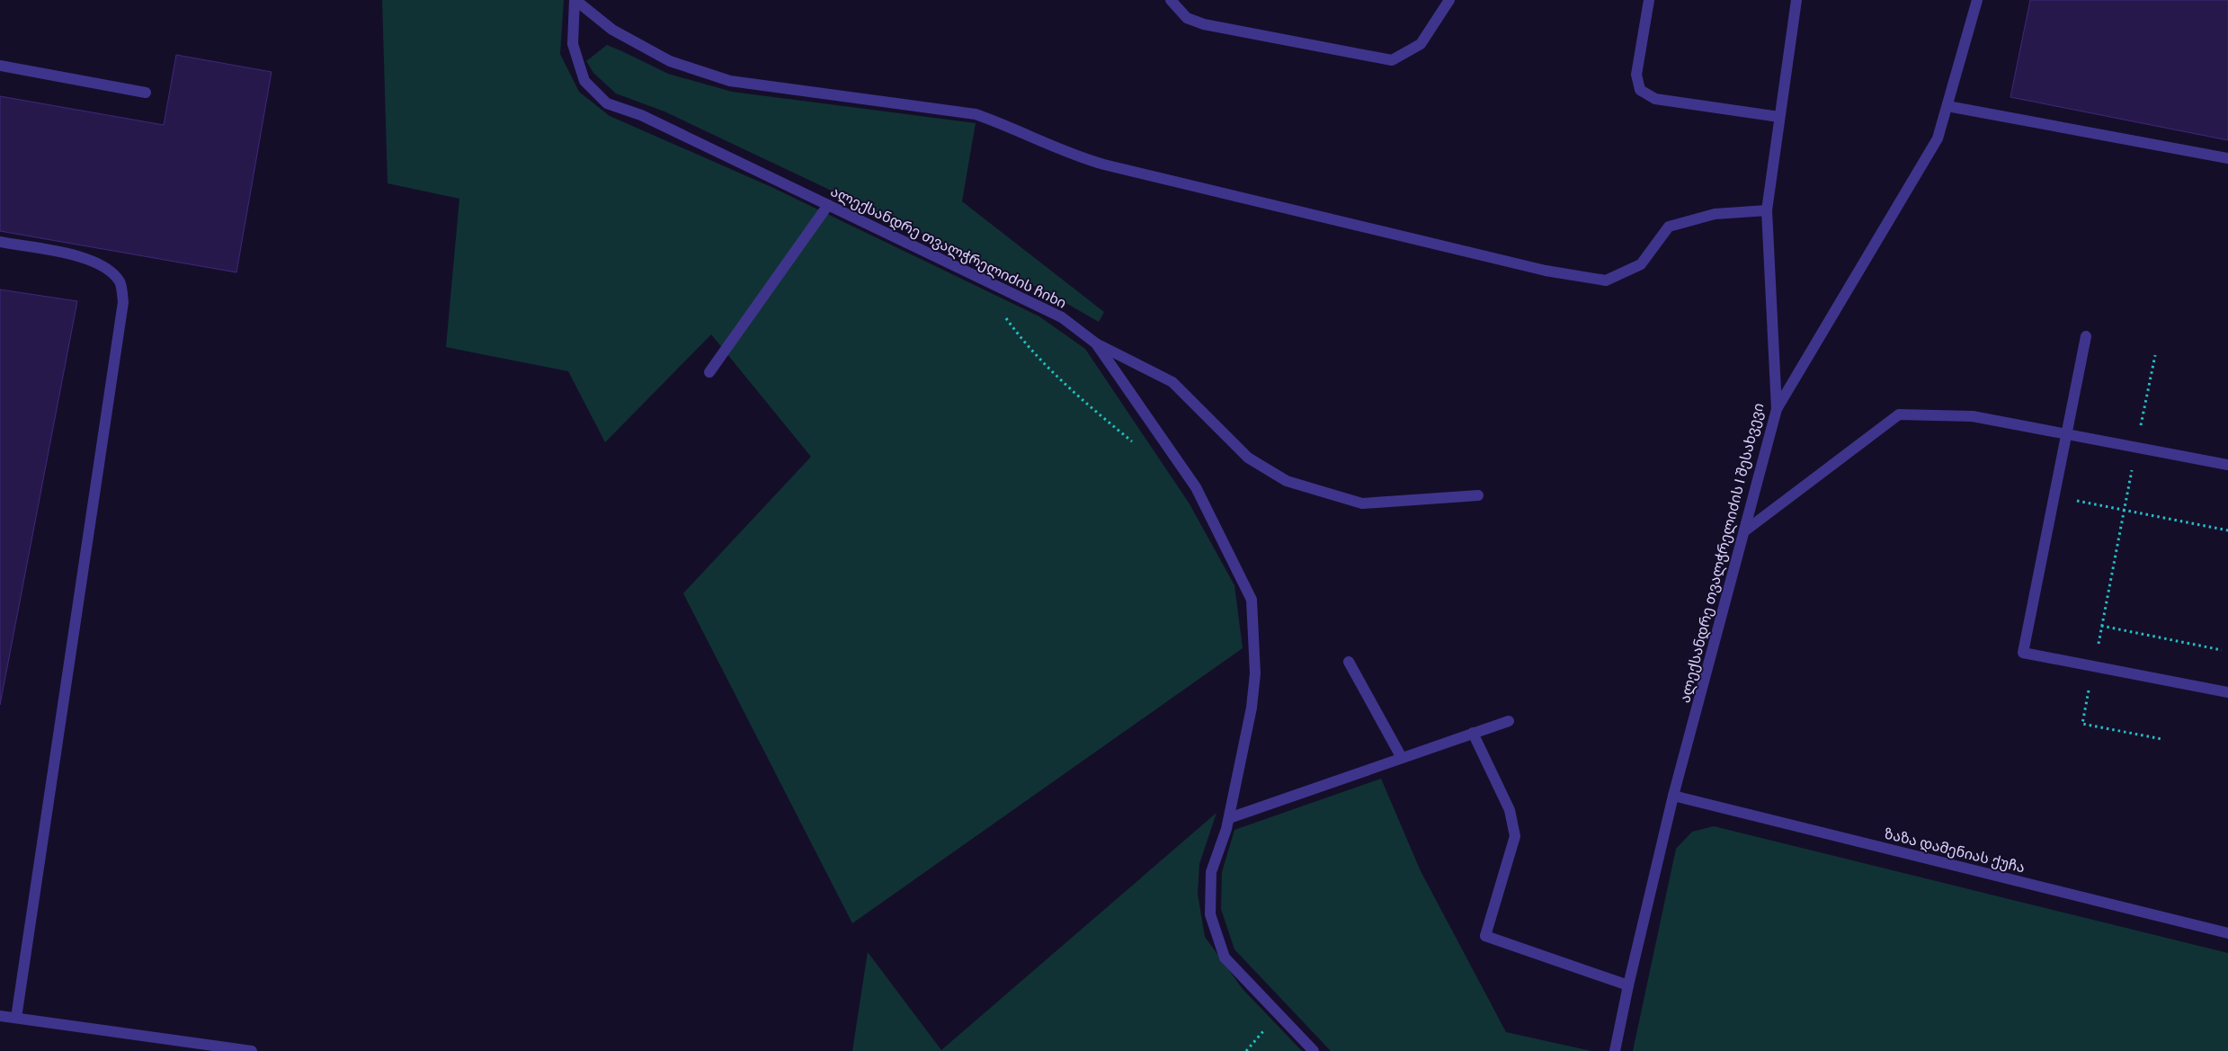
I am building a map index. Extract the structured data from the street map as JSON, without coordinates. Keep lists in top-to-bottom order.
{
  "streets": {
    "street": ["ალექსანდრე თვალჭრელიძის ჩიხი", "ალექსანდრე თვალჭრელიძის I შესახვევი", "ზაზა დამენიას ქუჩა"]
  },
  "crossings": [
    ["ალექსანდრე თვალჭრელიძის I შესახვევი", "ზაზა დამენიას ქუჩა"]
  ]
}
